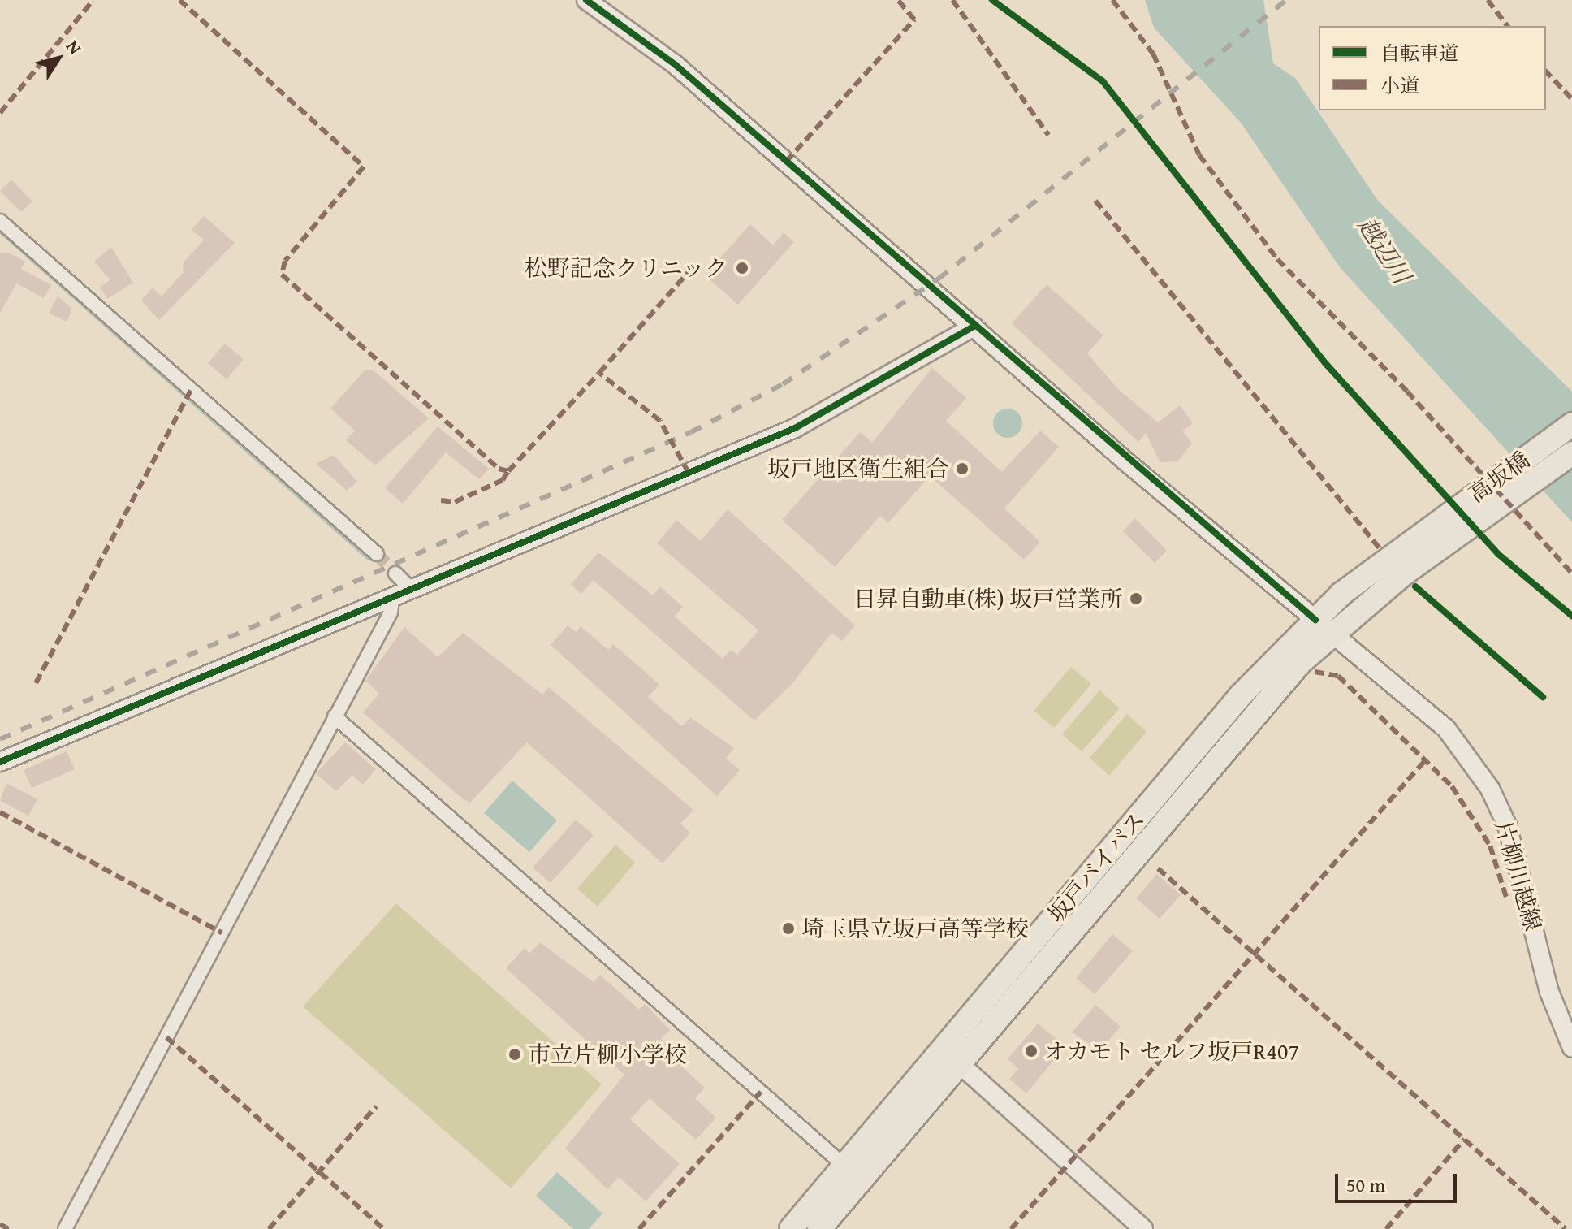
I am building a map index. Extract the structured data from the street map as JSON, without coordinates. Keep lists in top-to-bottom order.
{
  "streets": {
    "highway": ["高坂橋", "坂戸バイパス"],
    "street": ["片柳川越線"]
  },
  "crossings": [
    ["高坂橋", "坂戸バイパス"],
    ["坂戸バイパス", "片柳川越線"]
  ],
  "water": ["越辺川"],
  "places": [
    "松野記念クリニック",
    "坂戸地区衛生組合",
    "日昇自動車(株) 坂戸営業所",
    "埼玉県立坂戸高等学校",
    "オカモト セルフ坂戸R407",
    "市立片柳小学校"
  ],
  "legend": ["自転車道", "小道"],
  "scale_bar": "50 m",
  "north": "top right"
}
